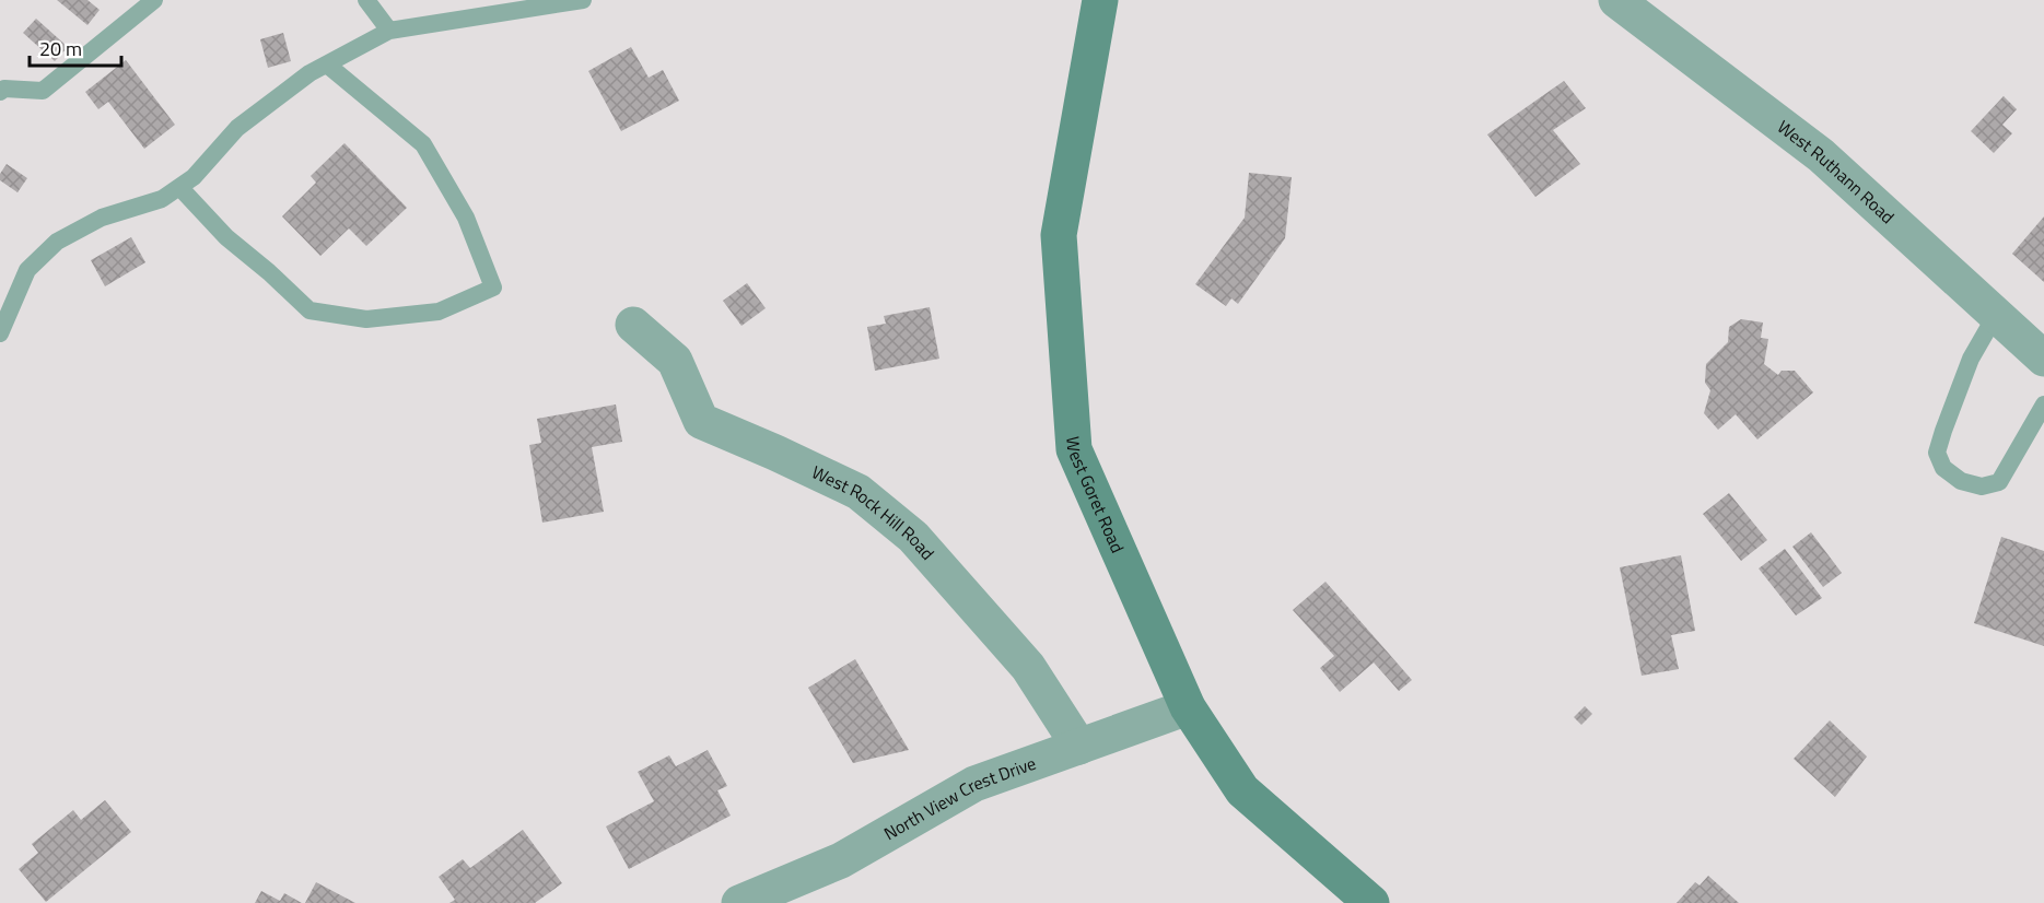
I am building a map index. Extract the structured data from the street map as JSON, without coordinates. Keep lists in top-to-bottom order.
{
  "streets": {
    "street": [
      "West Ruthann Road",
      "West Goret Road",
      "West Rock Hill Road",
      "North View Crest Drive"
    ]
  },
  "crossings": [
    ["West Goret Road", "North View Crest Drive"],
    ["West Rock Hill Road", "North View Crest Drive"]
  ],
  "scale_bar": "20 m"
}
